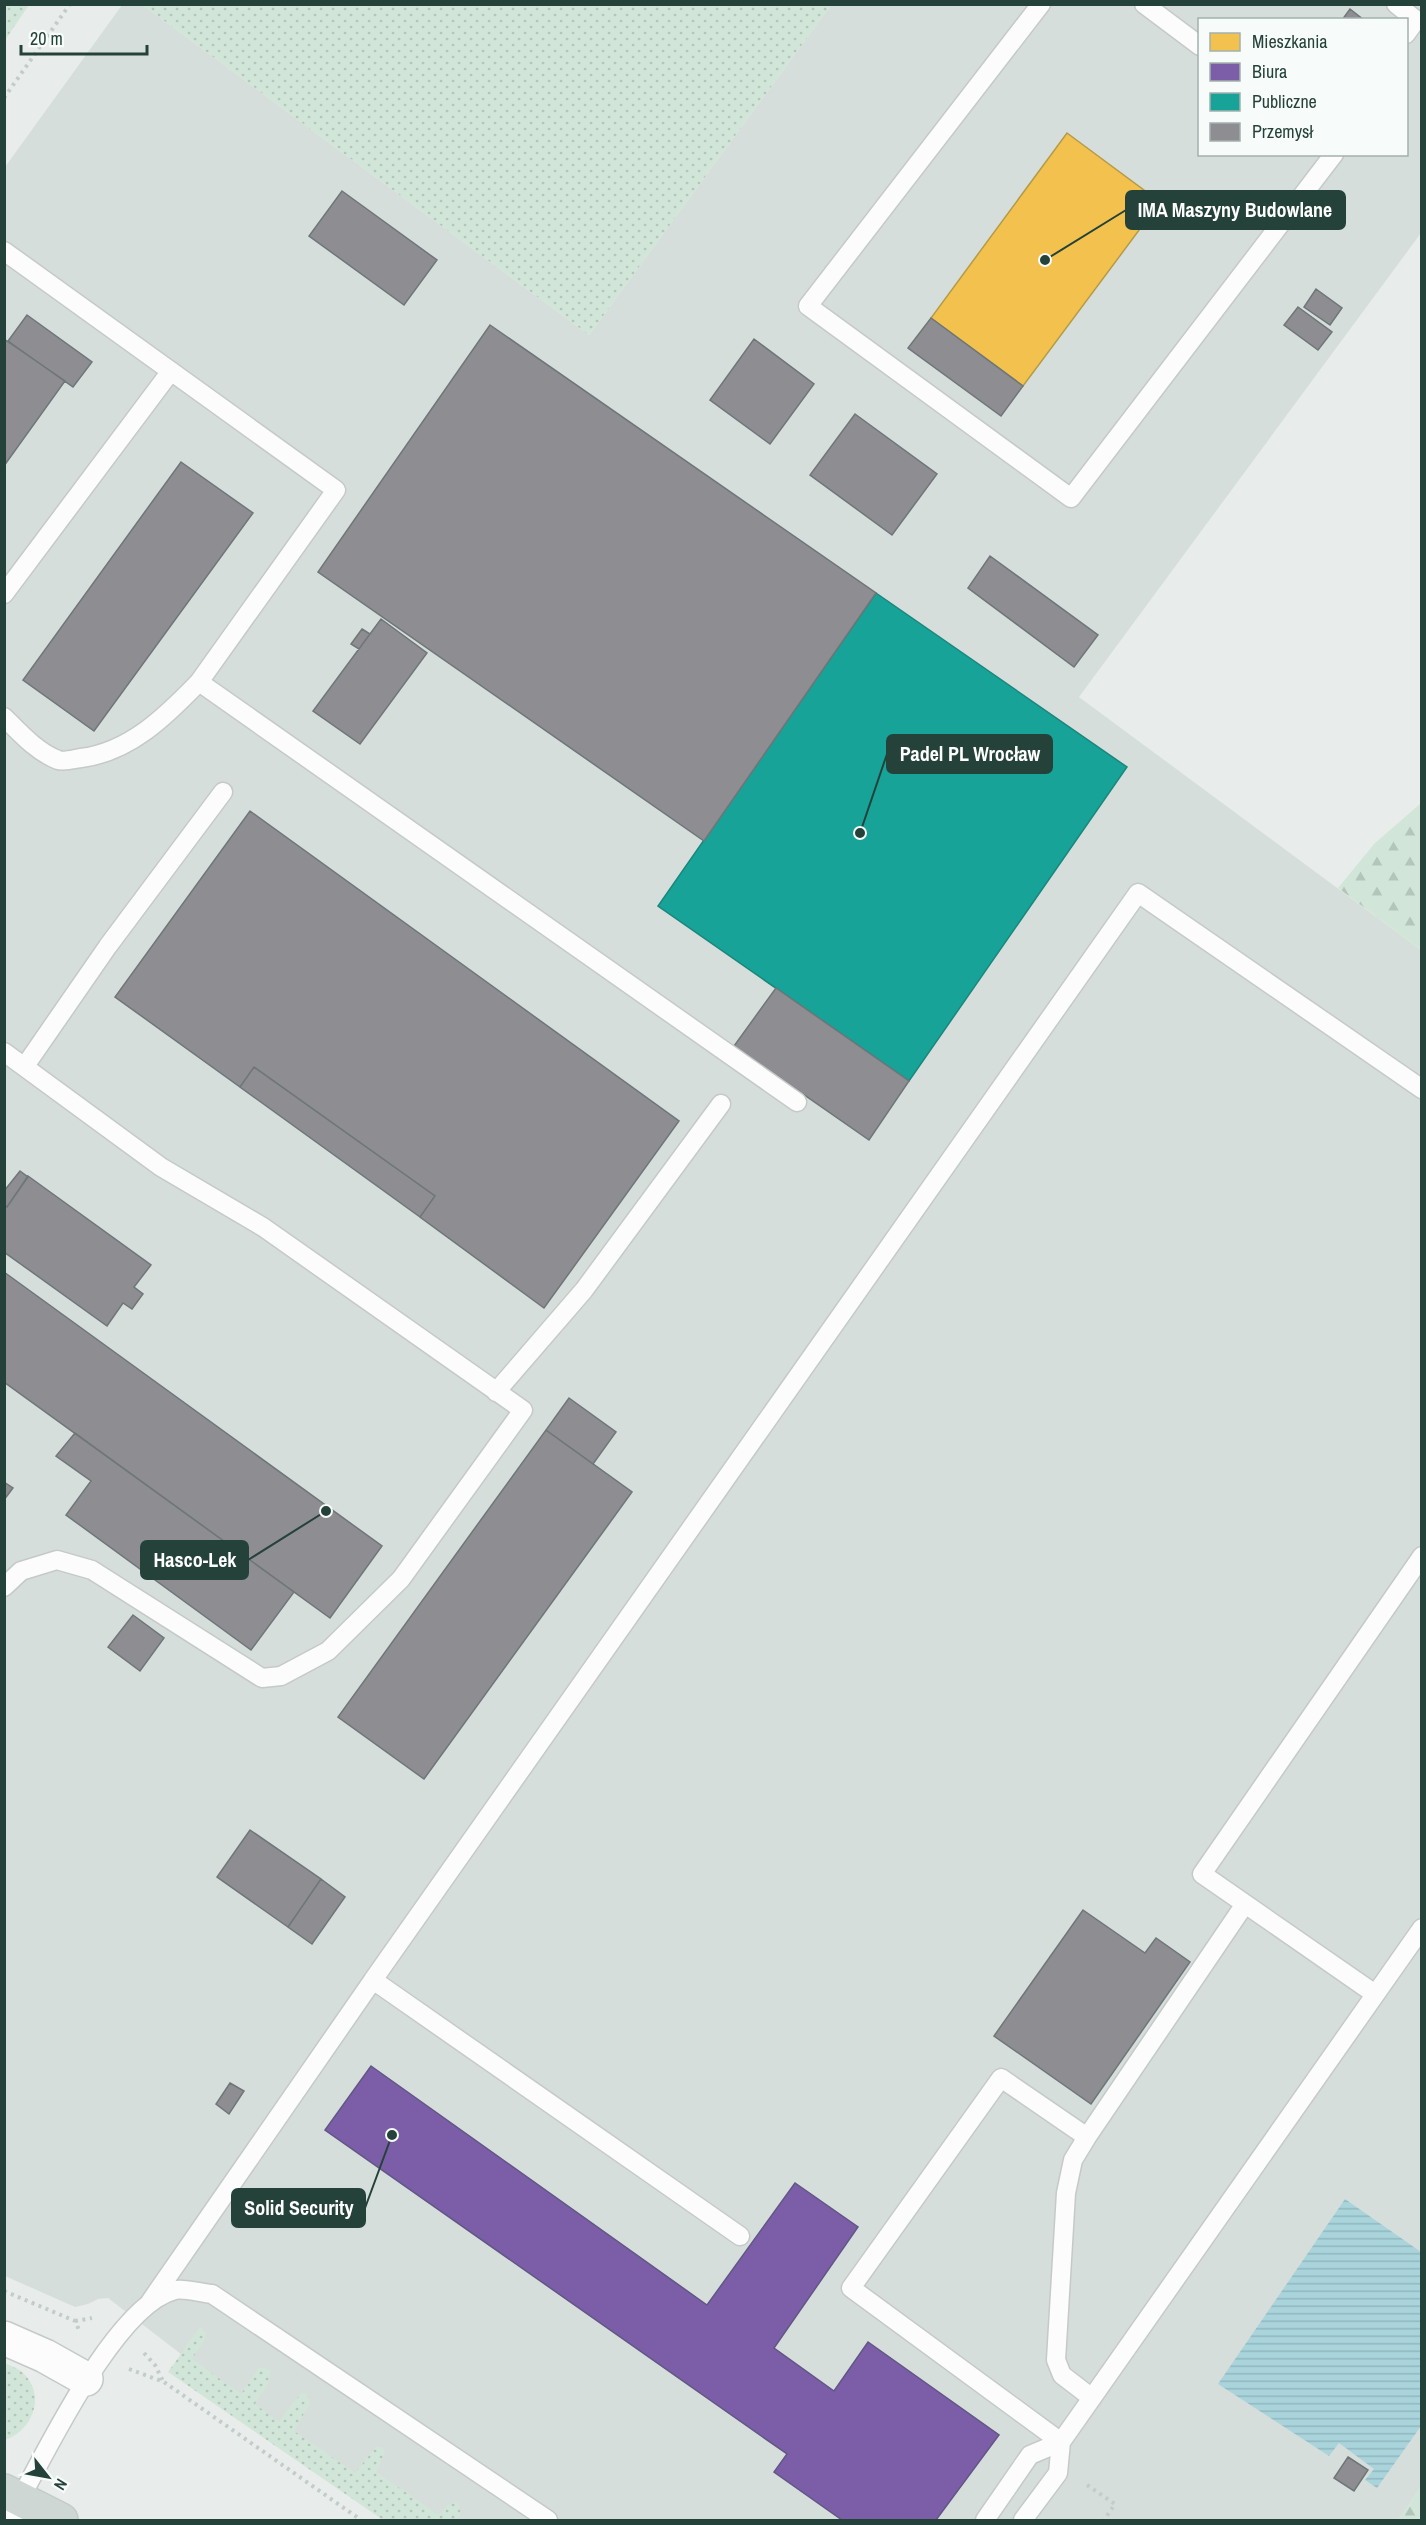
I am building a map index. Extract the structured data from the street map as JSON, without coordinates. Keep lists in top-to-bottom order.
{
  "places": [
    "IMA Maszyny Budowlane",
    "Padel PL Wrocław",
    "Hasco-Lek",
    "Solid Security"
  ],
  "legend": [
    "Mieszkania",
    "Biura",
    "Publiczne",
    "Przemysł"
  ],
  "scale_bar": "20 m",
  "north": "bottom right"
}
